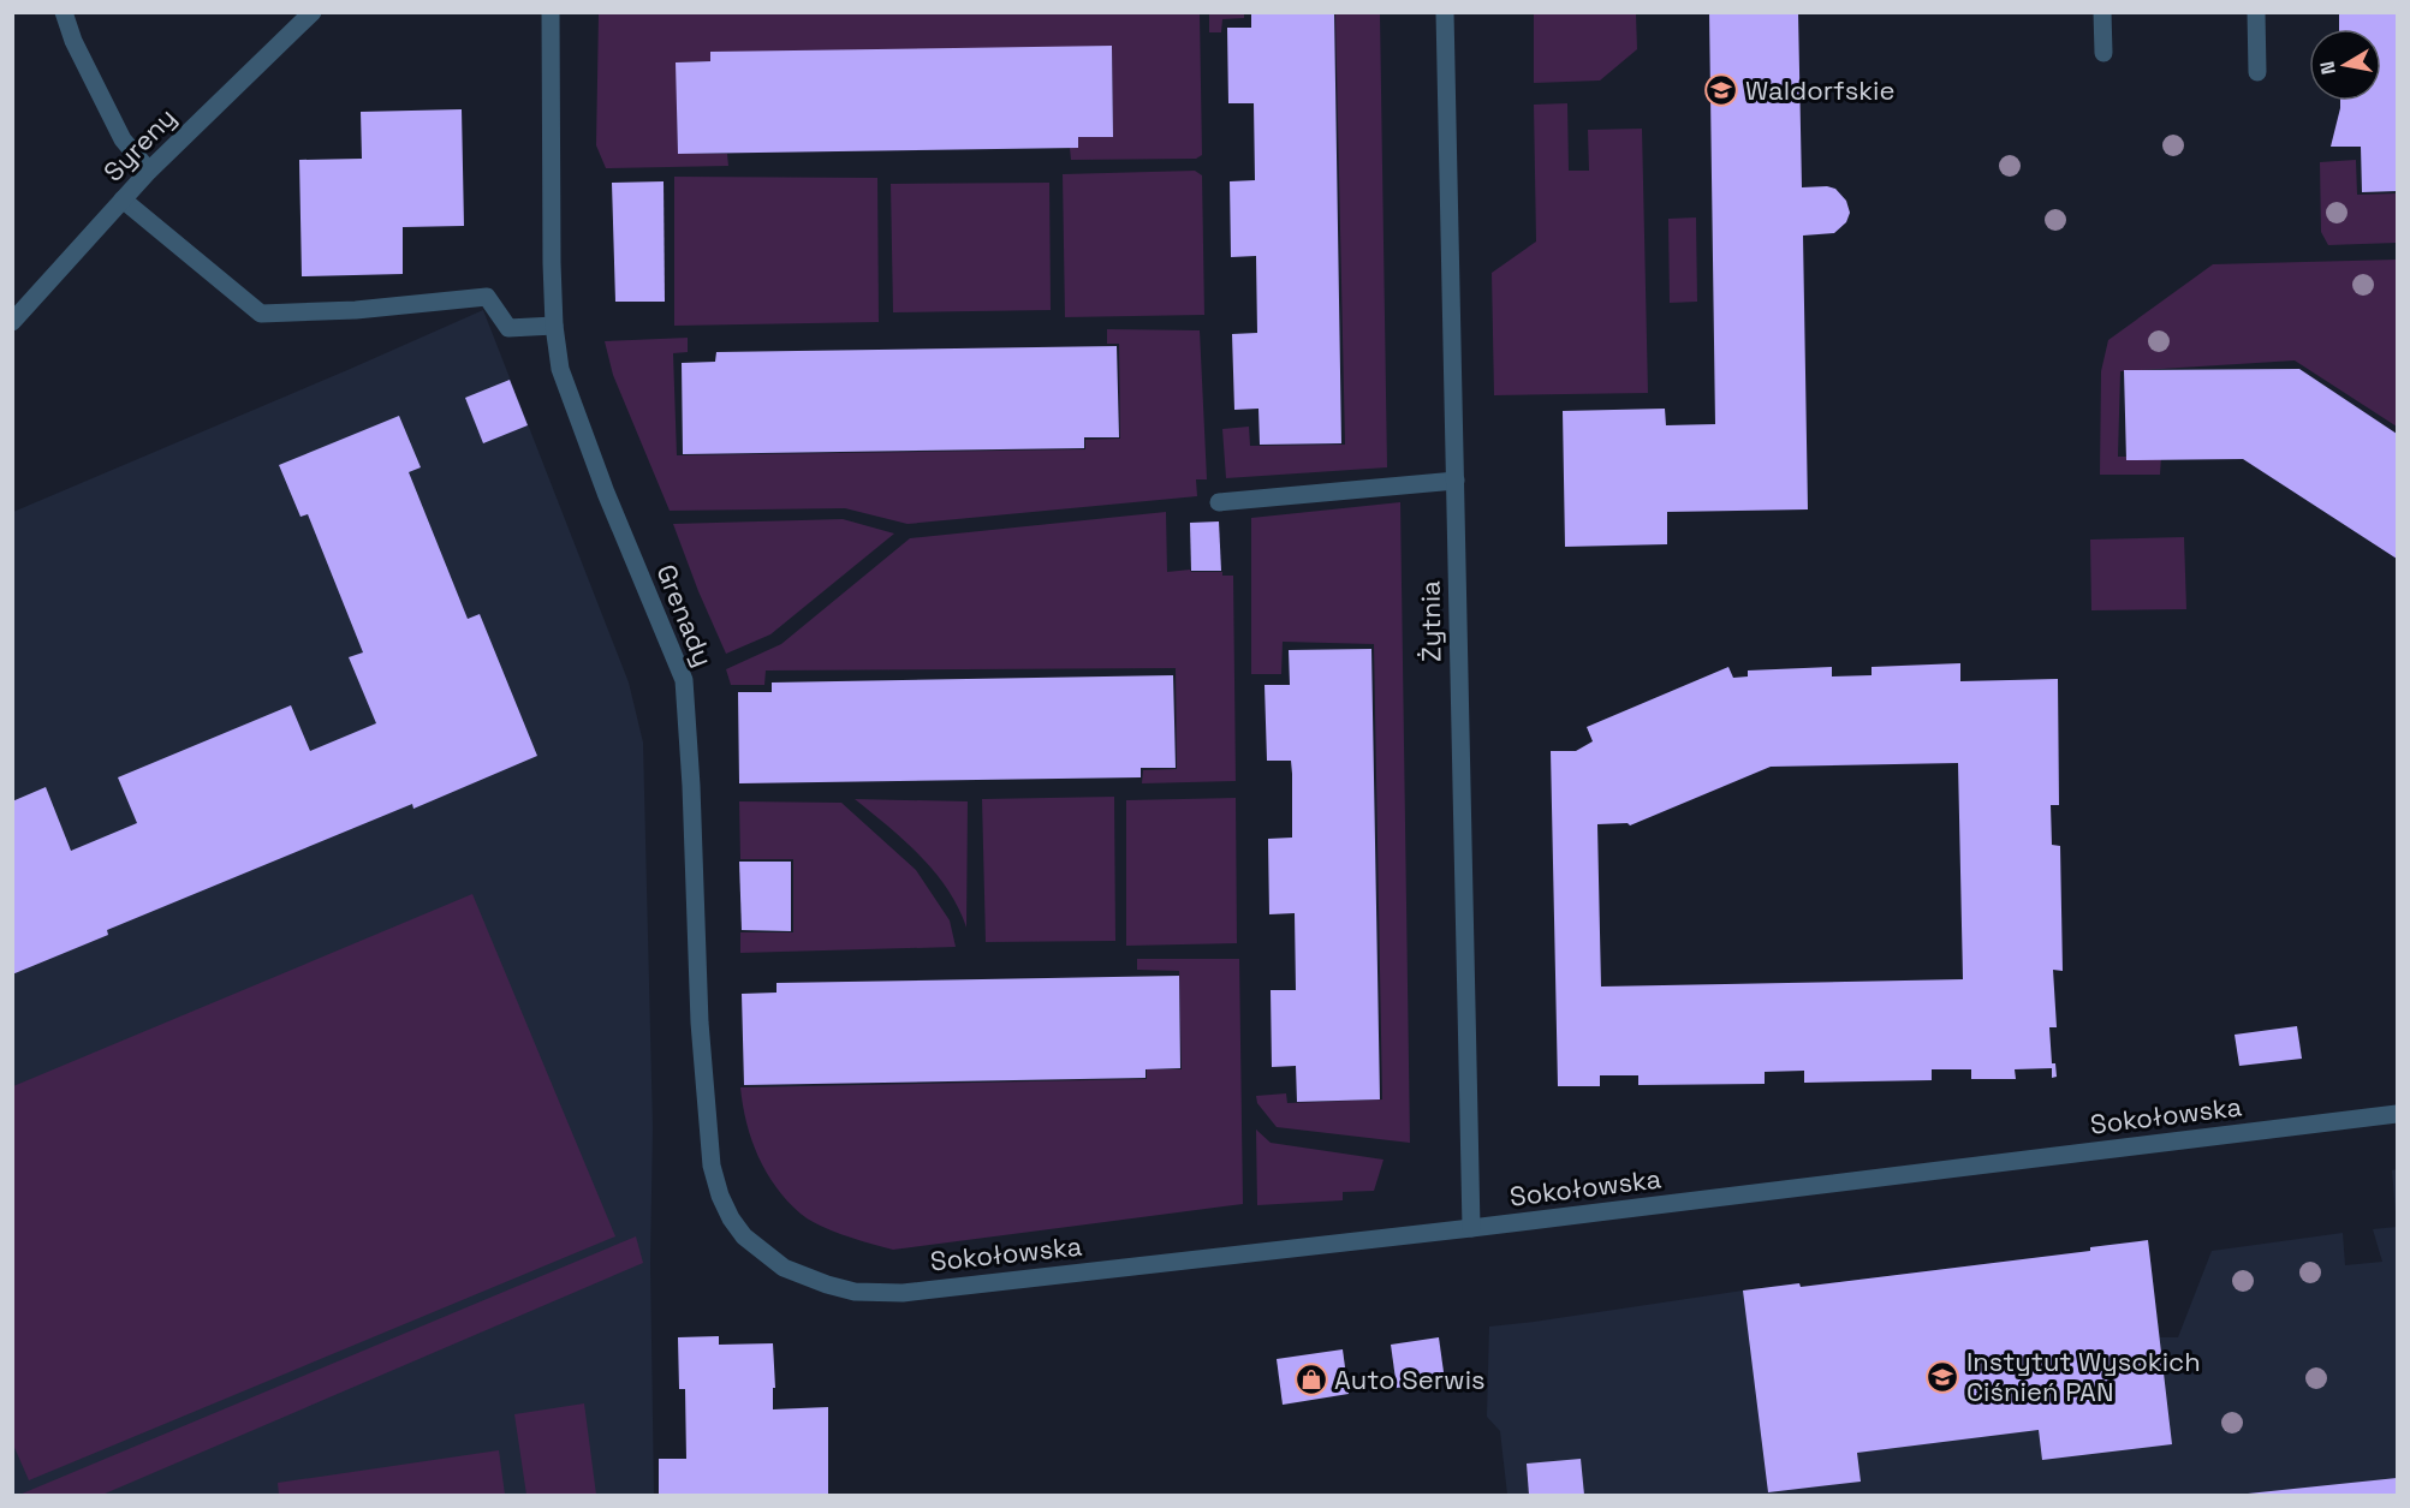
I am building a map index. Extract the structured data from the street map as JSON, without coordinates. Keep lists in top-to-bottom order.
{
  "streets": {
    "street": [
      "Syreny",
      "Grenady",
      "Żytnia",
      "Sokołowska"
    ]
  },
  "crossings": [
    ["Grenady", "Sokołowska"],
    ["Żytnia", "Sokołowska"]
  ],
  "places": {
    "school or university": ["Waldorfskie", "Instytut Wysokich Ciśnień PAN"],
    "shop": ["Auto Serwis"]
  },
  "north": "left"
}
